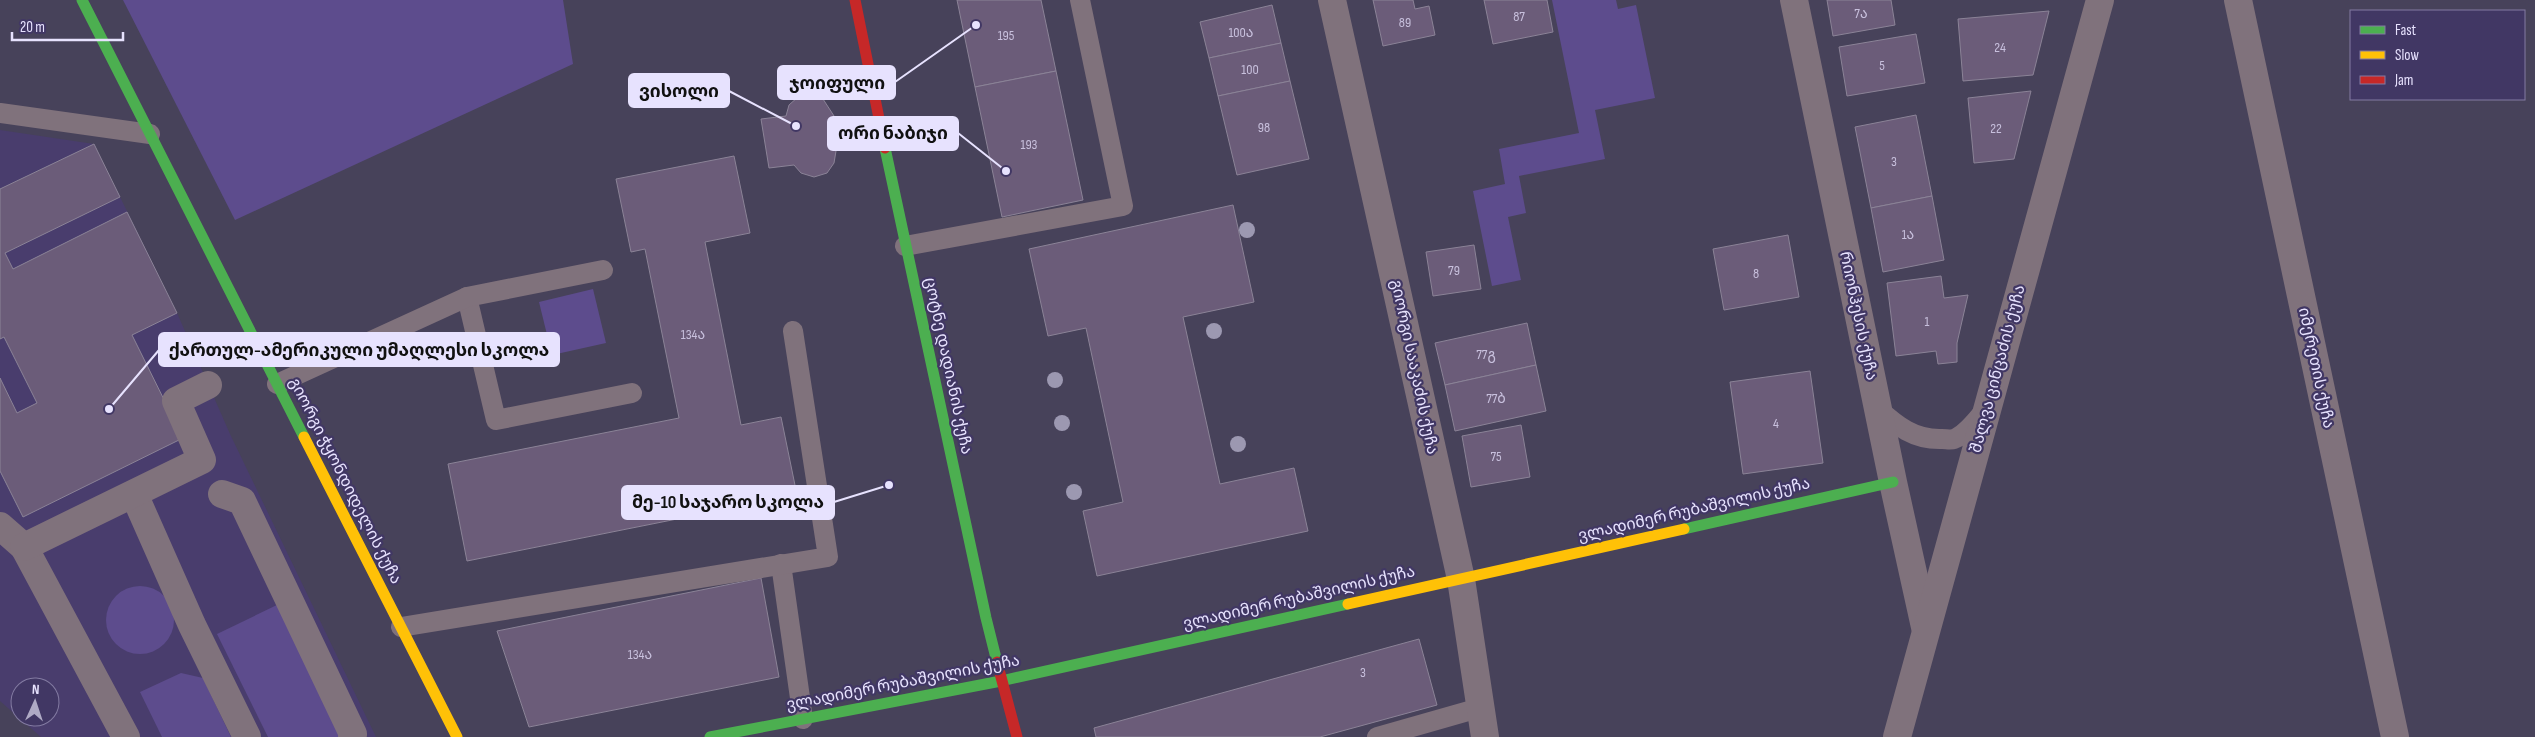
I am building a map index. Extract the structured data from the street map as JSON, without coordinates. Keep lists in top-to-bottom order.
{
  "streets": {
    "street": [
      "რიონჰესის ქუჩა",
      "ცოტნე დადიანის ქუჩა",
      "გიორგი სააკაძის ქუჩა",
      "იმერეთის ქუჩა",
      "შალვა ცინცაძის ქუჩა",
      "გიორგი ჭყონდიდელის ქუჩა",
      "ვლადიმერ რუბაშვილის ქუჩა"
    ]
  },
  "crossings": [
    ["რიონჰესის ქუჩა", "შალვა ცინცაძის ქუჩა"],
    ["რიონჰესის ქუჩა", "ვლადიმერ რუბაშვილის ქუჩა"],
    ["ცოტნე დადიანის ქუჩა", "ვლადიმერ რუბაშვილის ქუჩა"],
    ["გიორგი სააკაძის ქუჩა", "ვლადიმერ რუბაშვილის ქუჩა"]
  ],
  "places": [
    "ჯოიფული",
    "ვისოლი",
    "ორი ნაბიჯი",
    "ქართულ-ამერიკული უმაღლესი სკოლა",
    "მე-10 საჯარო სკოლა"
  ],
  "house_numbers": [
    "7ა",
    "87",
    "89",
    "100ა",
    "195",
    "24",
    "5",
    "100",
    "98",
    "22",
    "193",
    "3",
    "1ა",
    "79",
    "8",
    "1",
    "134ა",
    "77გ",
    "77ბ",
    "4",
    "75",
    "134ა",
    "3"
  ],
  "legend": ["Fast", "Slow", "Jam"],
  "scale_bar": "20 m",
  "north": "top"
}
